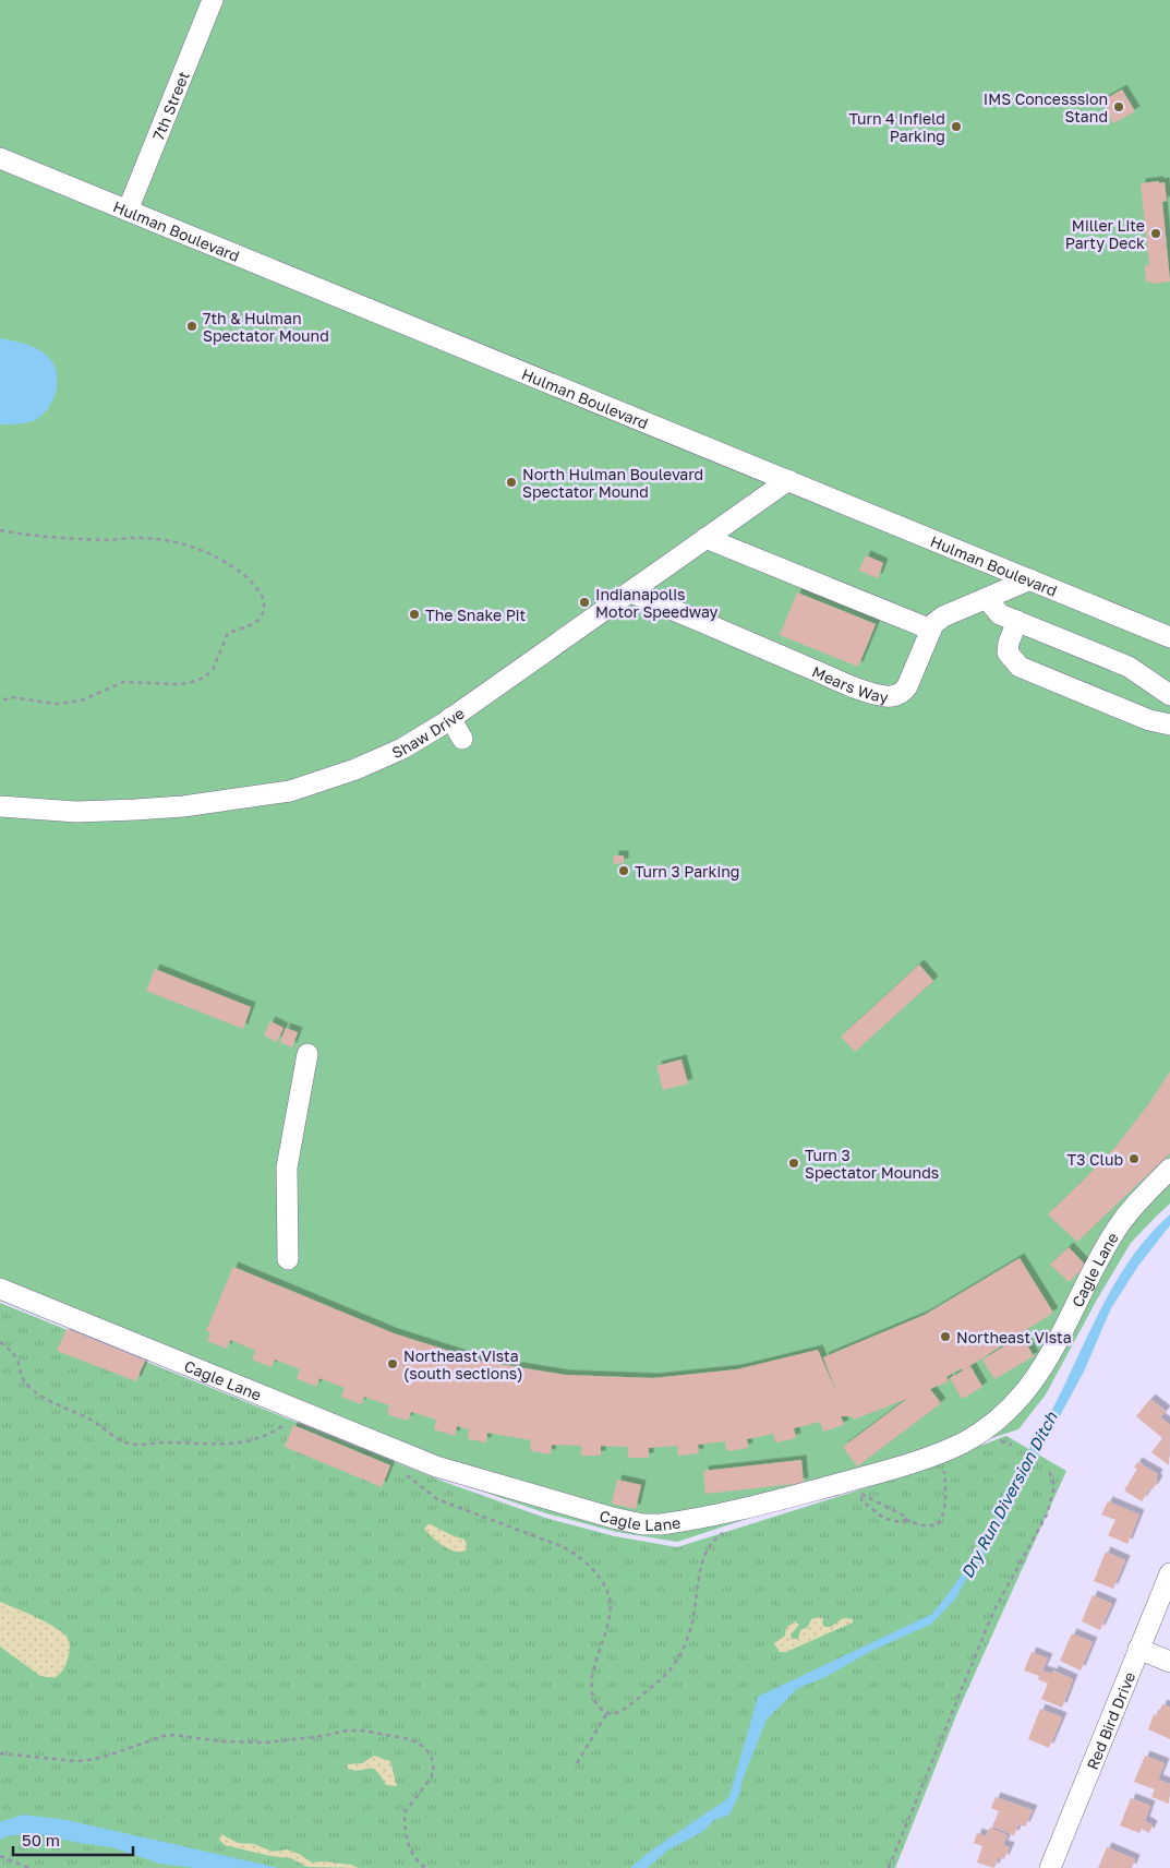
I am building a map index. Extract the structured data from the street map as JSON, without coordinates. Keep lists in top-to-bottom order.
{
  "streets": {
    "street": [
      "7th Street",
      "Hulman Boulevard",
      "Mears Way",
      "Shaw Drive",
      "Cagle Lane",
      "Red Bird Drive"
    ]
  },
  "crossings": [
    ["7th Street", "Hulman Boulevard"],
    ["Hulman Boulevard", "Mears Way"],
    ["Hulman Boulevard", "Shaw Drive"],
    ["Mears Way", "Shaw Drive"]
  ],
  "water": ["Dry Run Diversion Ditch"],
  "places": [
    "IMS Concesssion Stand",
    "Turn 4 Infield Parking",
    "Miller Lite Party Deck",
    "7th & Hulman Spectator Mound",
    "North Hulman Boulevard Spectator Mound",
    "Indianapolis Motor Speedway",
    "The Snake Pit",
    "Turn 3 Parking",
    "T3 Club",
    "Turn 3 Spectator Mounds",
    "Northeast Vista",
    "Northeast Vista (south sections)"
  ],
  "scale_bar": "50 m"
}
